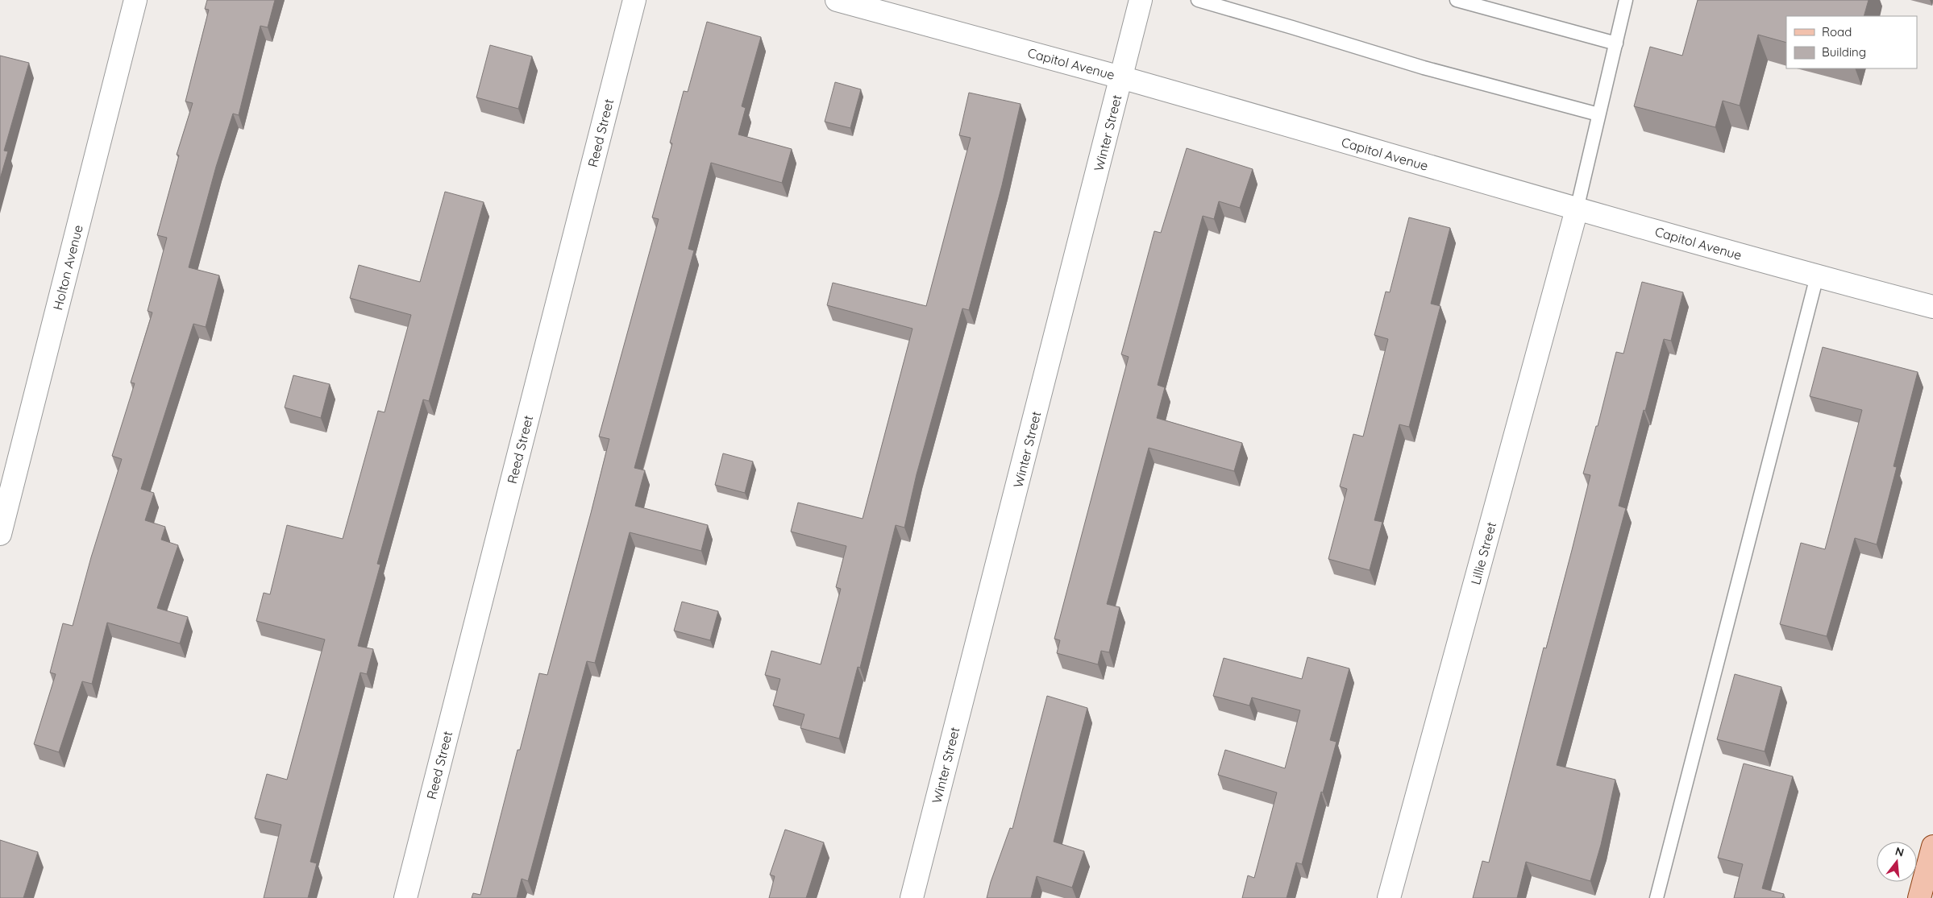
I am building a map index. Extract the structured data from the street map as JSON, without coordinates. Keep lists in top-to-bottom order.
{
  "streets": {
    "street": [
      "Capitol Avenue",
      "Reed Street",
      "Winter Street",
      "Holton Avenue",
      "Lillie Street"
    ]
  },
  "crossings": [
    ["Capitol Avenue", "Winter Street"],
    ["Capitol Avenue", "Lillie Street"]
  ],
  "legend": ["Road", "Building"],
  "north": "top"
}
